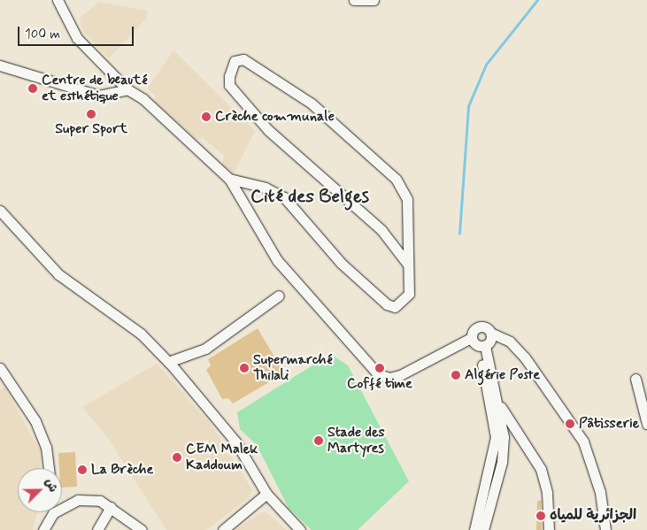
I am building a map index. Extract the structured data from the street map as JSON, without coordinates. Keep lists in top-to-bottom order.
{
  "districts": ["Cité des Belges"],
  "places": [
    "Centre de beauté et esthétique",
    "Super Sport",
    "Crèche communale",
    "Supermarché Thilali",
    "Coffé time",
    "Algérie Poste",
    "Pâtisserie",
    "Stade des Martyres",
    "CEM Malek Kaddoum",
    "La Brèche",
    "الجزائرية للمياه"
  ],
  "scale_bar": "100 m",
  "north": "top right"
}
